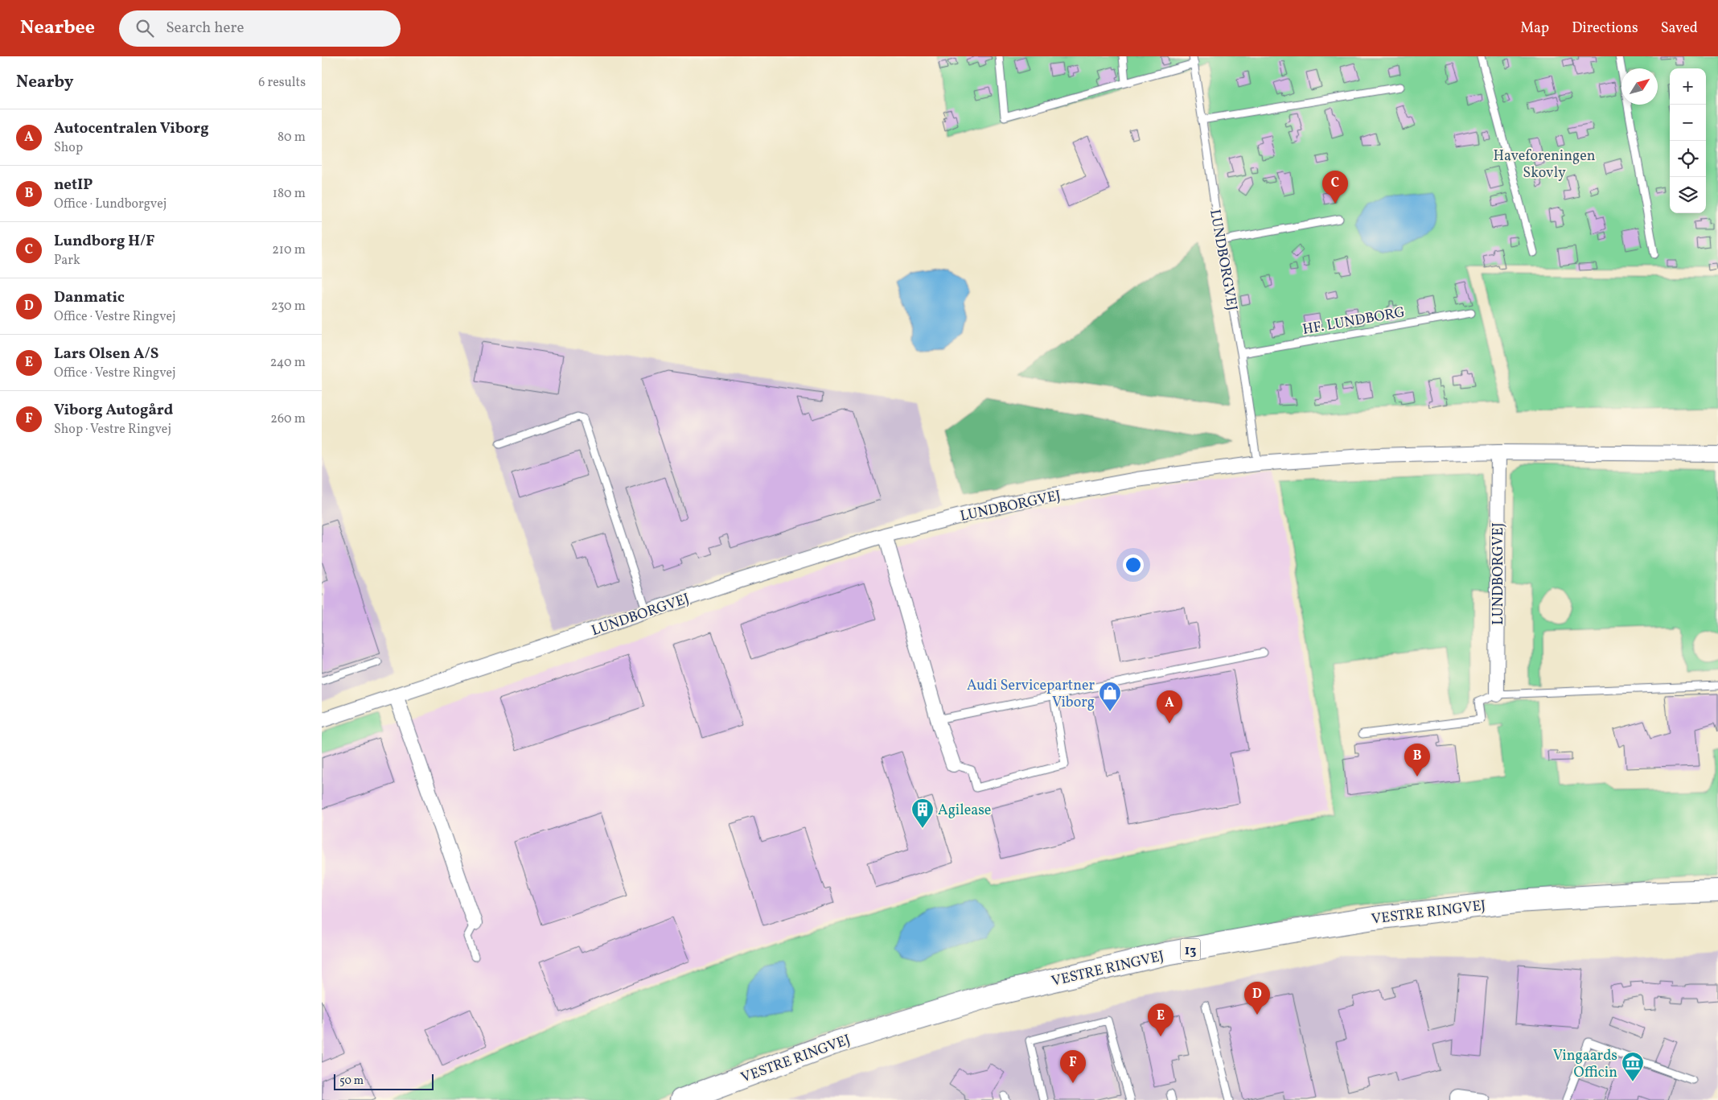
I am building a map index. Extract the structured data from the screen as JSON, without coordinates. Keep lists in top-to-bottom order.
{
  "streets": {
    "main road": ["VESTRE RINGVEJ", "13"],
    "street": ["LUNDBORGVEJ"],
    "lane": ["HF. LUNDBORG"]
  },
  "crossings": [
    ["LUNDBORGVEJ", "HF. LUNDBORG"]
  ],
  "parks": ["Haveforeningen Skovly"],
  "places": {
    "shop": ["Audi Servicepartner Viborg"],
    "building": ["Agilease"],
    "museum": ["Vingaards Officin"]
  },
  "scale_bar": "50 m",
  "north": "top right",
  "page": {
    "header": "Nearbee",
    "search": "Search here",
    "nav": ["Map", "Directions", "Saved"],
    "heading": ["Nearby", "6 results"],
    "map_buttons": ["+", "−"],
    "list": [
      {
        "mark": "A",
        "name": "Autocentralen Viborg",
        "note": "Shop",
        "value": "80 m"
      },
      {
        "mark": "B",
        "name": "netIP",
        "note": "Office · Lundborgvej",
        "value": "180 m"
      },
      {
        "mark": "C",
        "name": "Lundborg H/F",
        "note": "Park",
        "value": "210 m"
      },
      {
        "mark": "D",
        "name": "Danmatic",
        "note": "Office · Vestre Ringvej",
        "value": "230 m"
      },
      {
        "mark": "E",
        "name": "Lars Olsen A/S",
        "note": "Office · Vestre Ringvej",
        "value": "240 m"
      },
      {
        "mark": "F",
        "name": "Viborg Autogård",
        "note": "Shop · Vestre Ringvej",
        "value": "260 m"
      }
    ],
    "pins": [
      "C",
      "A",
      "B",
      "D",
      "E",
      "F"
    ],
    "scale": "50 m"
  }
}
